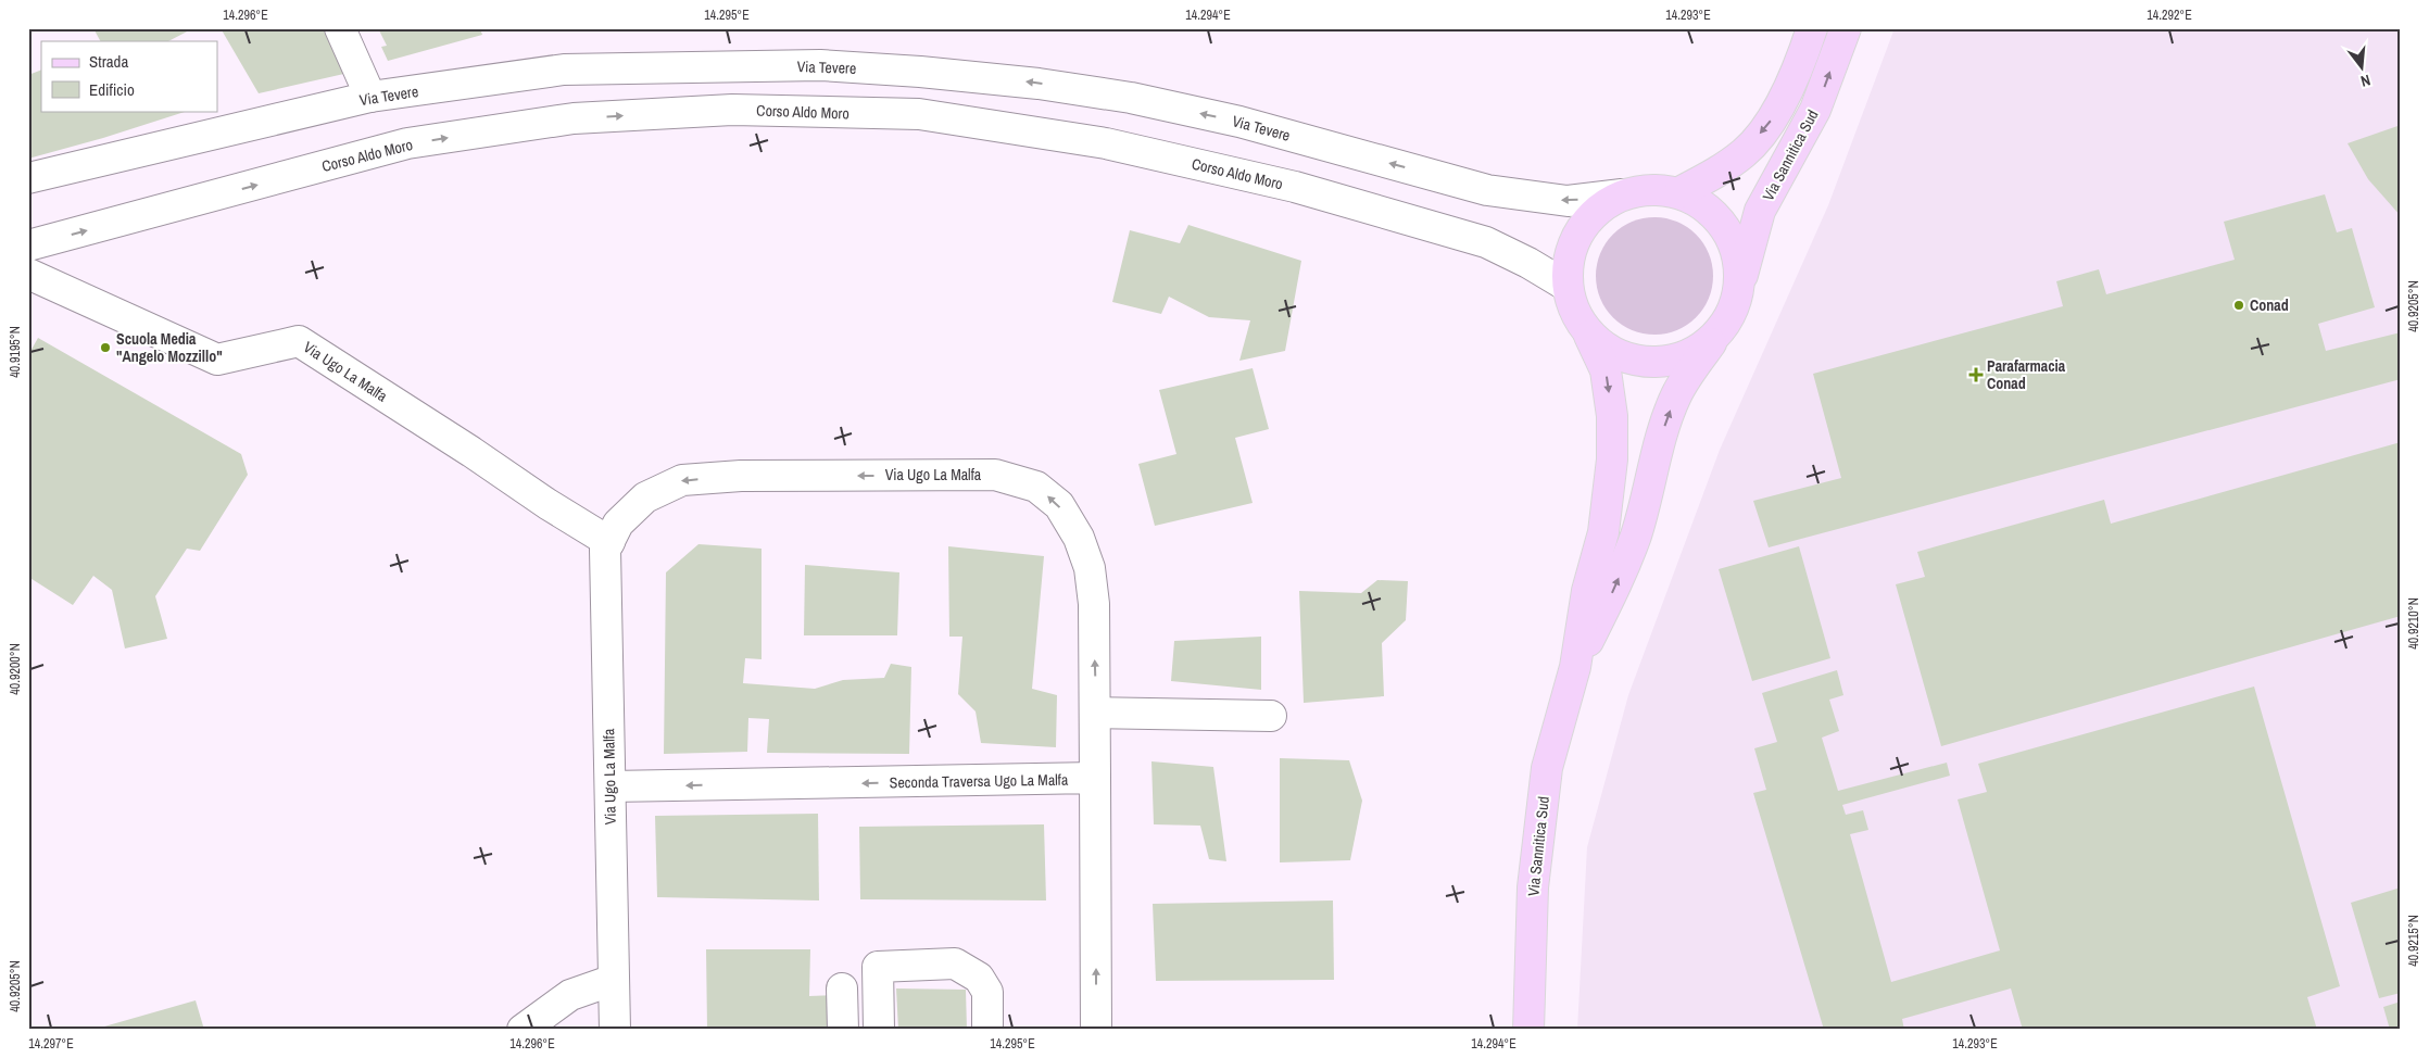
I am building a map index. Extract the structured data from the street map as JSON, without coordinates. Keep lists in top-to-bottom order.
{
  "streets": {
    "main road": ["Via Sannitica Sud"],
    "street": [
      "Via Tevere",
      "Corso Aldo Moro",
      "Via Ugo La Malfa",
      "Seconda Traversa Ugo La Malfa"
    ]
  },
  "crossings": [
    ["Via Tevere", "Corso Aldo Moro"],
    ["Via Tevere", "Via Sannitica Sud"],
    ["Corso Aldo Moro", "Via Sannitica Sud"],
    ["Via Ugo La Malfa", "Seconda Traversa Ugo La Malfa"]
  ],
  "one_way": ["Via Tevere", "Corso Aldo Moro", "Seconda Traversa Ugo La Malfa"],
  "places": {
    "other": ["Conad", "Scuola Media \"Angelo Mozzillo\""],
    "health": ["Parafarmacia Conad"]
  },
  "legend": ["Strada", "Edificio"],
  "north": "bottom",
  "coordinates": [
    "14.296°E",
    "14.295°E",
    "14.294°E",
    "14.293°E",
    "14.292°E",
    "40.9205°N",
    "40.9195°N",
    "40.9210°N",
    "40.9200°N",
    "40.9215°N",
    "14.297°E"
  ]
}
